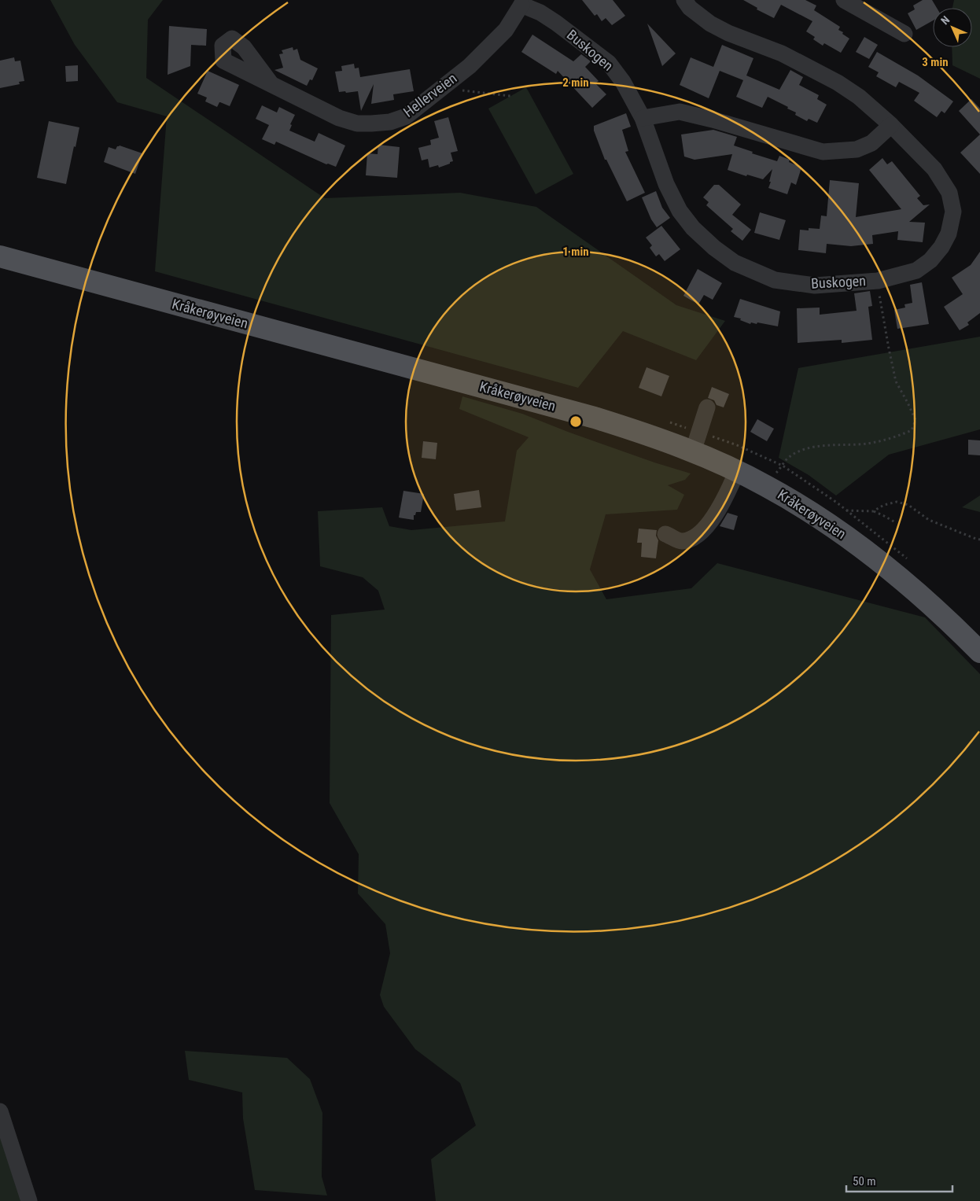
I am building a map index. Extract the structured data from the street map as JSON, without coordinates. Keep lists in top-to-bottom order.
{
  "streets": {
    "main road": ["Kråkerøyveien"],
    "street": ["Buskogen", "Hellerveien"]
  },
  "crossings": [
    ["Buskogen", "Hellerveien"]
  ],
  "scale_bar": "50 m",
  "north": "top left",
  "rings": ["3 min", "2 min", "1 min"]
}
